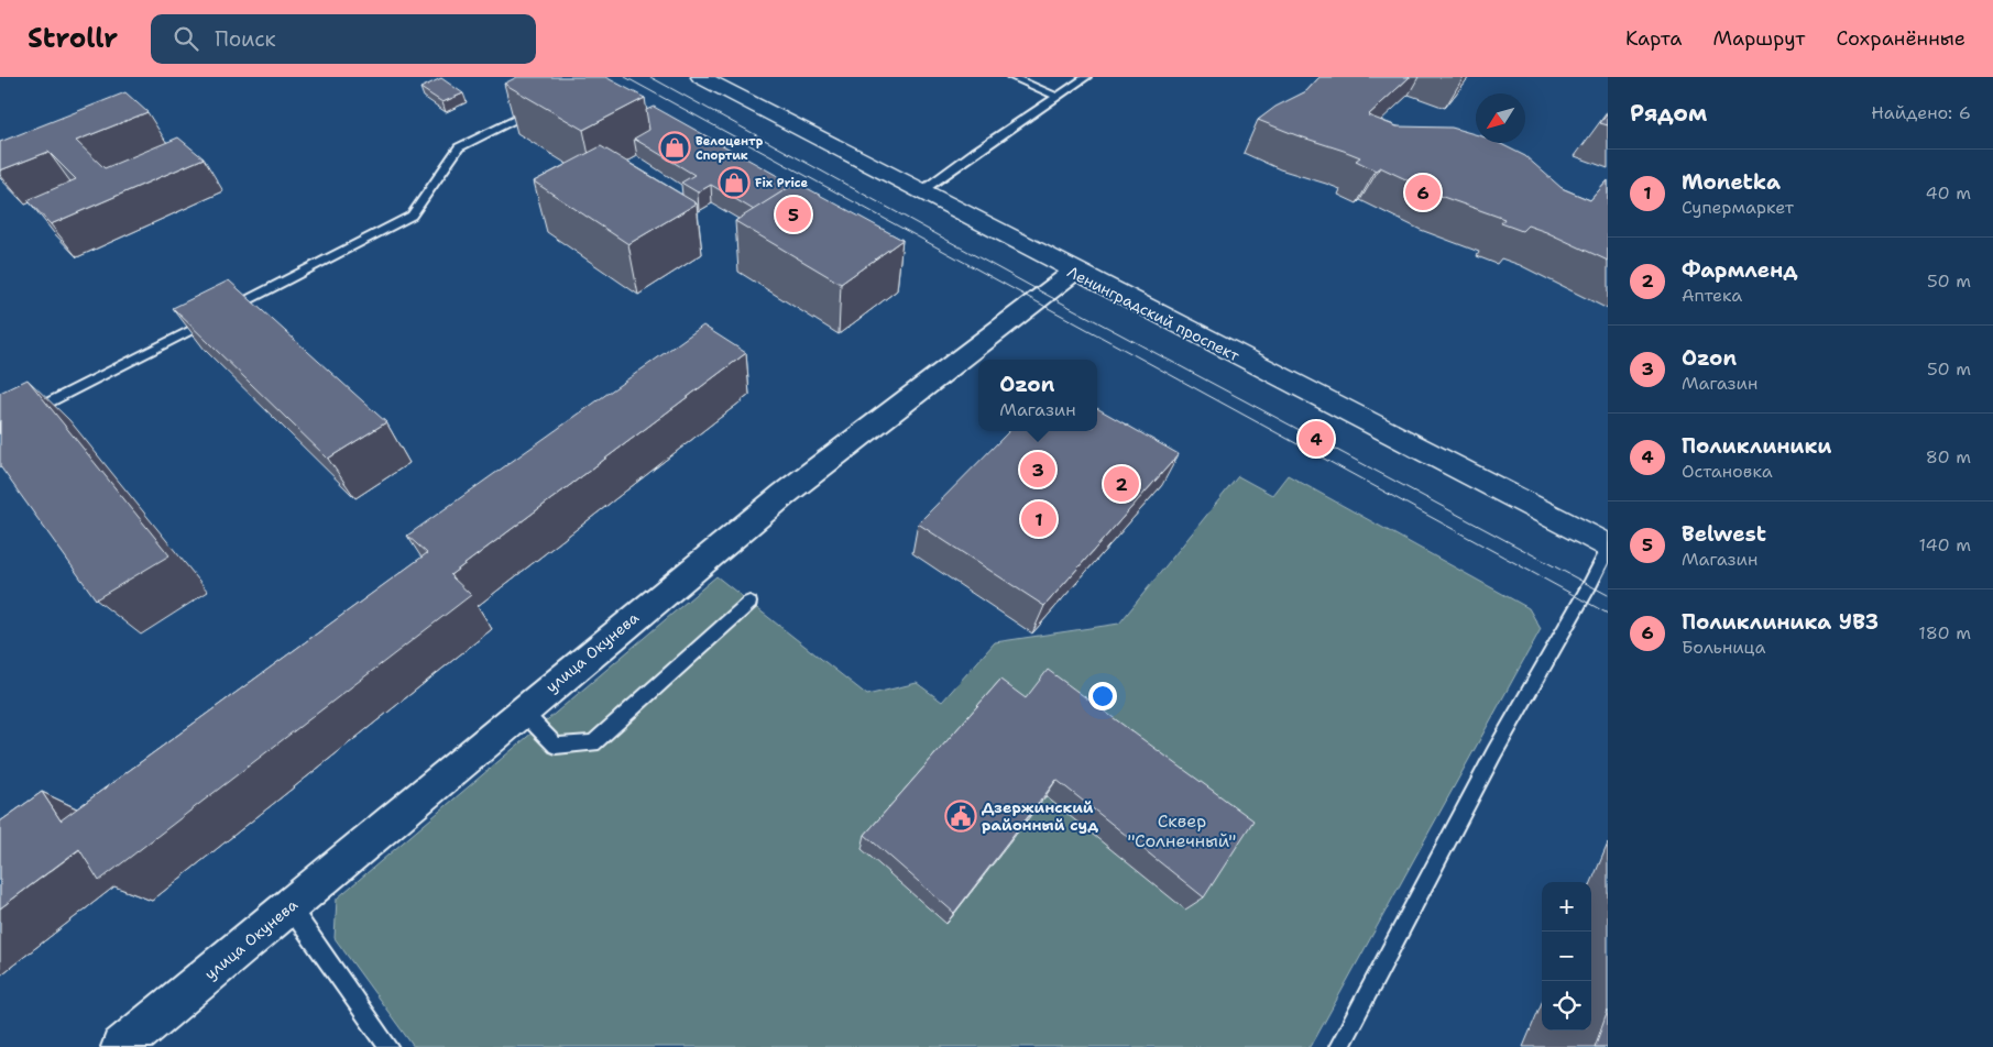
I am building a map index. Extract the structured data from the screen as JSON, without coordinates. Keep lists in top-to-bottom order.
{
  "streets": {
    "main road": ["Ленинградский проспект"],
    "street": ["улица Окунева"]
  },
  "crossings": [
    ["Ленинградский проспект", "улица Окунева"]
  ],
  "parks": ["Сквер \"Солнечный\""],
  "places": {
    "shop": ["Велоцентр Спортик", "Fix Price"],
    "public building": ["Дзержинский районный суд"]
  },
  "north": "bottom left",
  "page": {
    "header": "Strollr",
    "search": "Поиск",
    "nav": ["Карта", "Маршрут", "Сохранённые"],
    "heading": ["Рядом", "Найдено: 6"],
    "list": [
      {
        "mark": "1",
        "name": "Monetka",
        "note": "Супермаркет",
        "value": "40 m"
      },
      {
        "mark": "2",
        "name": "Фармленд",
        "note": "Аптека",
        "value": "50 m"
      },
      {
        "mark": "3",
        "name": "Ozon",
        "note": "Магазин",
        "value": "50 m"
      },
      {
        "mark": "4",
        "name": "Поликлиники",
        "note": "Остановка",
        "value": "80 m"
      },
      {
        "mark": "5",
        "name": "Belwest",
        "note": "Магазин",
        "value": "140 m"
      },
      {
        "mark": "6",
        "name": "Поликлиника УВЗ",
        "note": "Больница",
        "value": "180 m"
      }
    ],
    "pins": [
      "6",
      "5",
      "4",
      "3",
      "2",
      "1"
    ],
    "popup": ["Ozon", "Магазин"],
    "map_buttons": ["+", "−"]
  }
}
